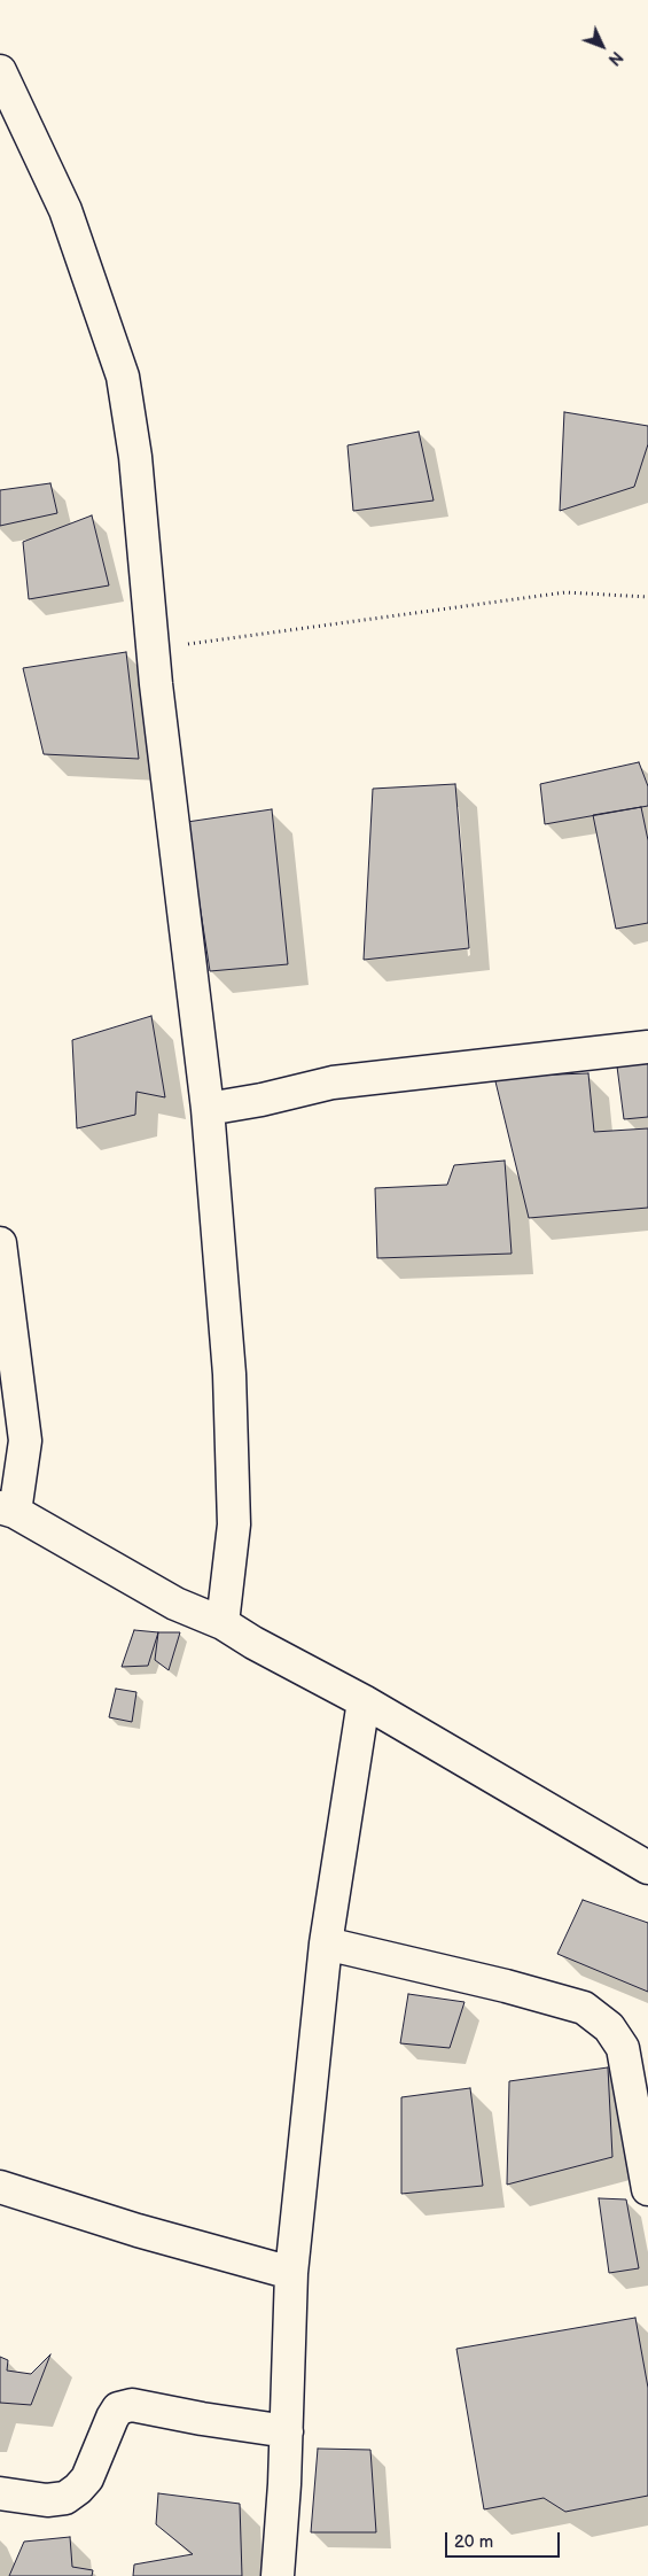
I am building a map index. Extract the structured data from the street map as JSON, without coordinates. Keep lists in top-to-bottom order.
{
  "scale_bar": "20 m",
  "north": "bottom right"
}
